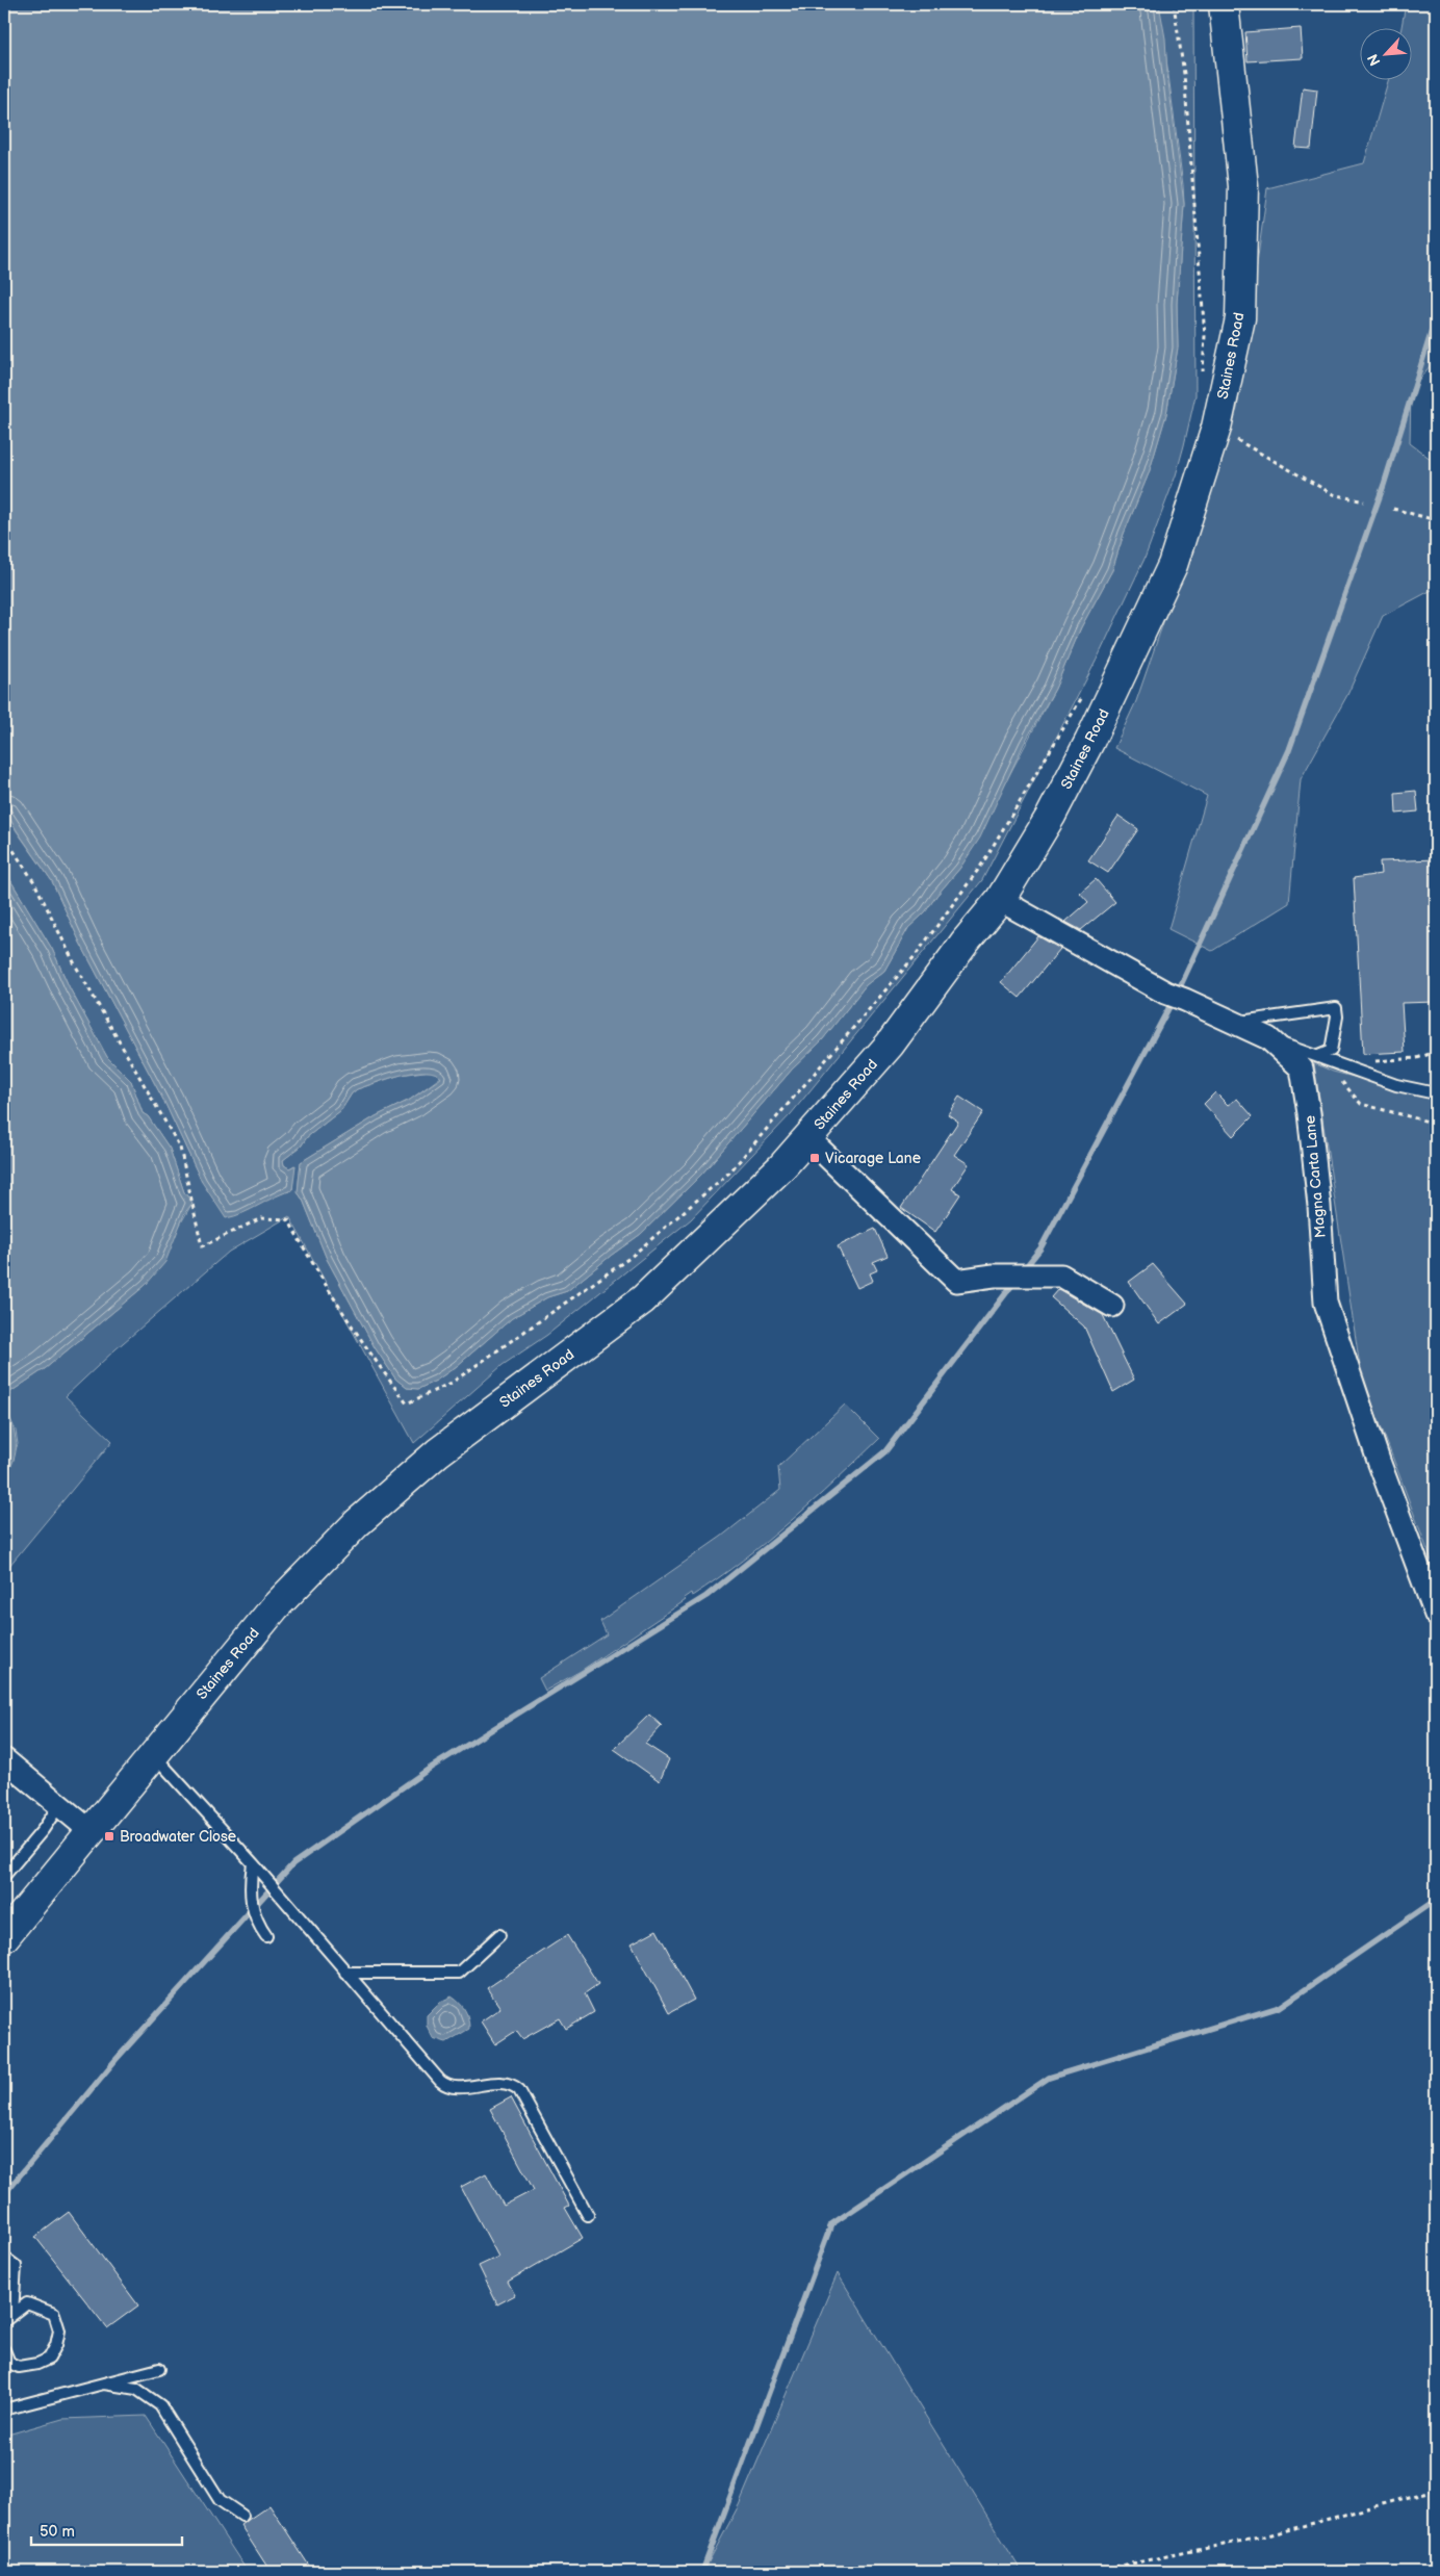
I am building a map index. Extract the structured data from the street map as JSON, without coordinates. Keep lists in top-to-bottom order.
{
  "streets": {
    "main road": ["Staines Road"],
    "street": ["Magna Carta Lane"]
  },
  "crossings": [
    ["Staines Road", "Magna Carta Lane"]
  ],
  "places": {
    "transit": ["Vicarage Lane", "Broadwater Close"]
  },
  "scale_bar": "50 m",
  "north": "bottom left"
}
